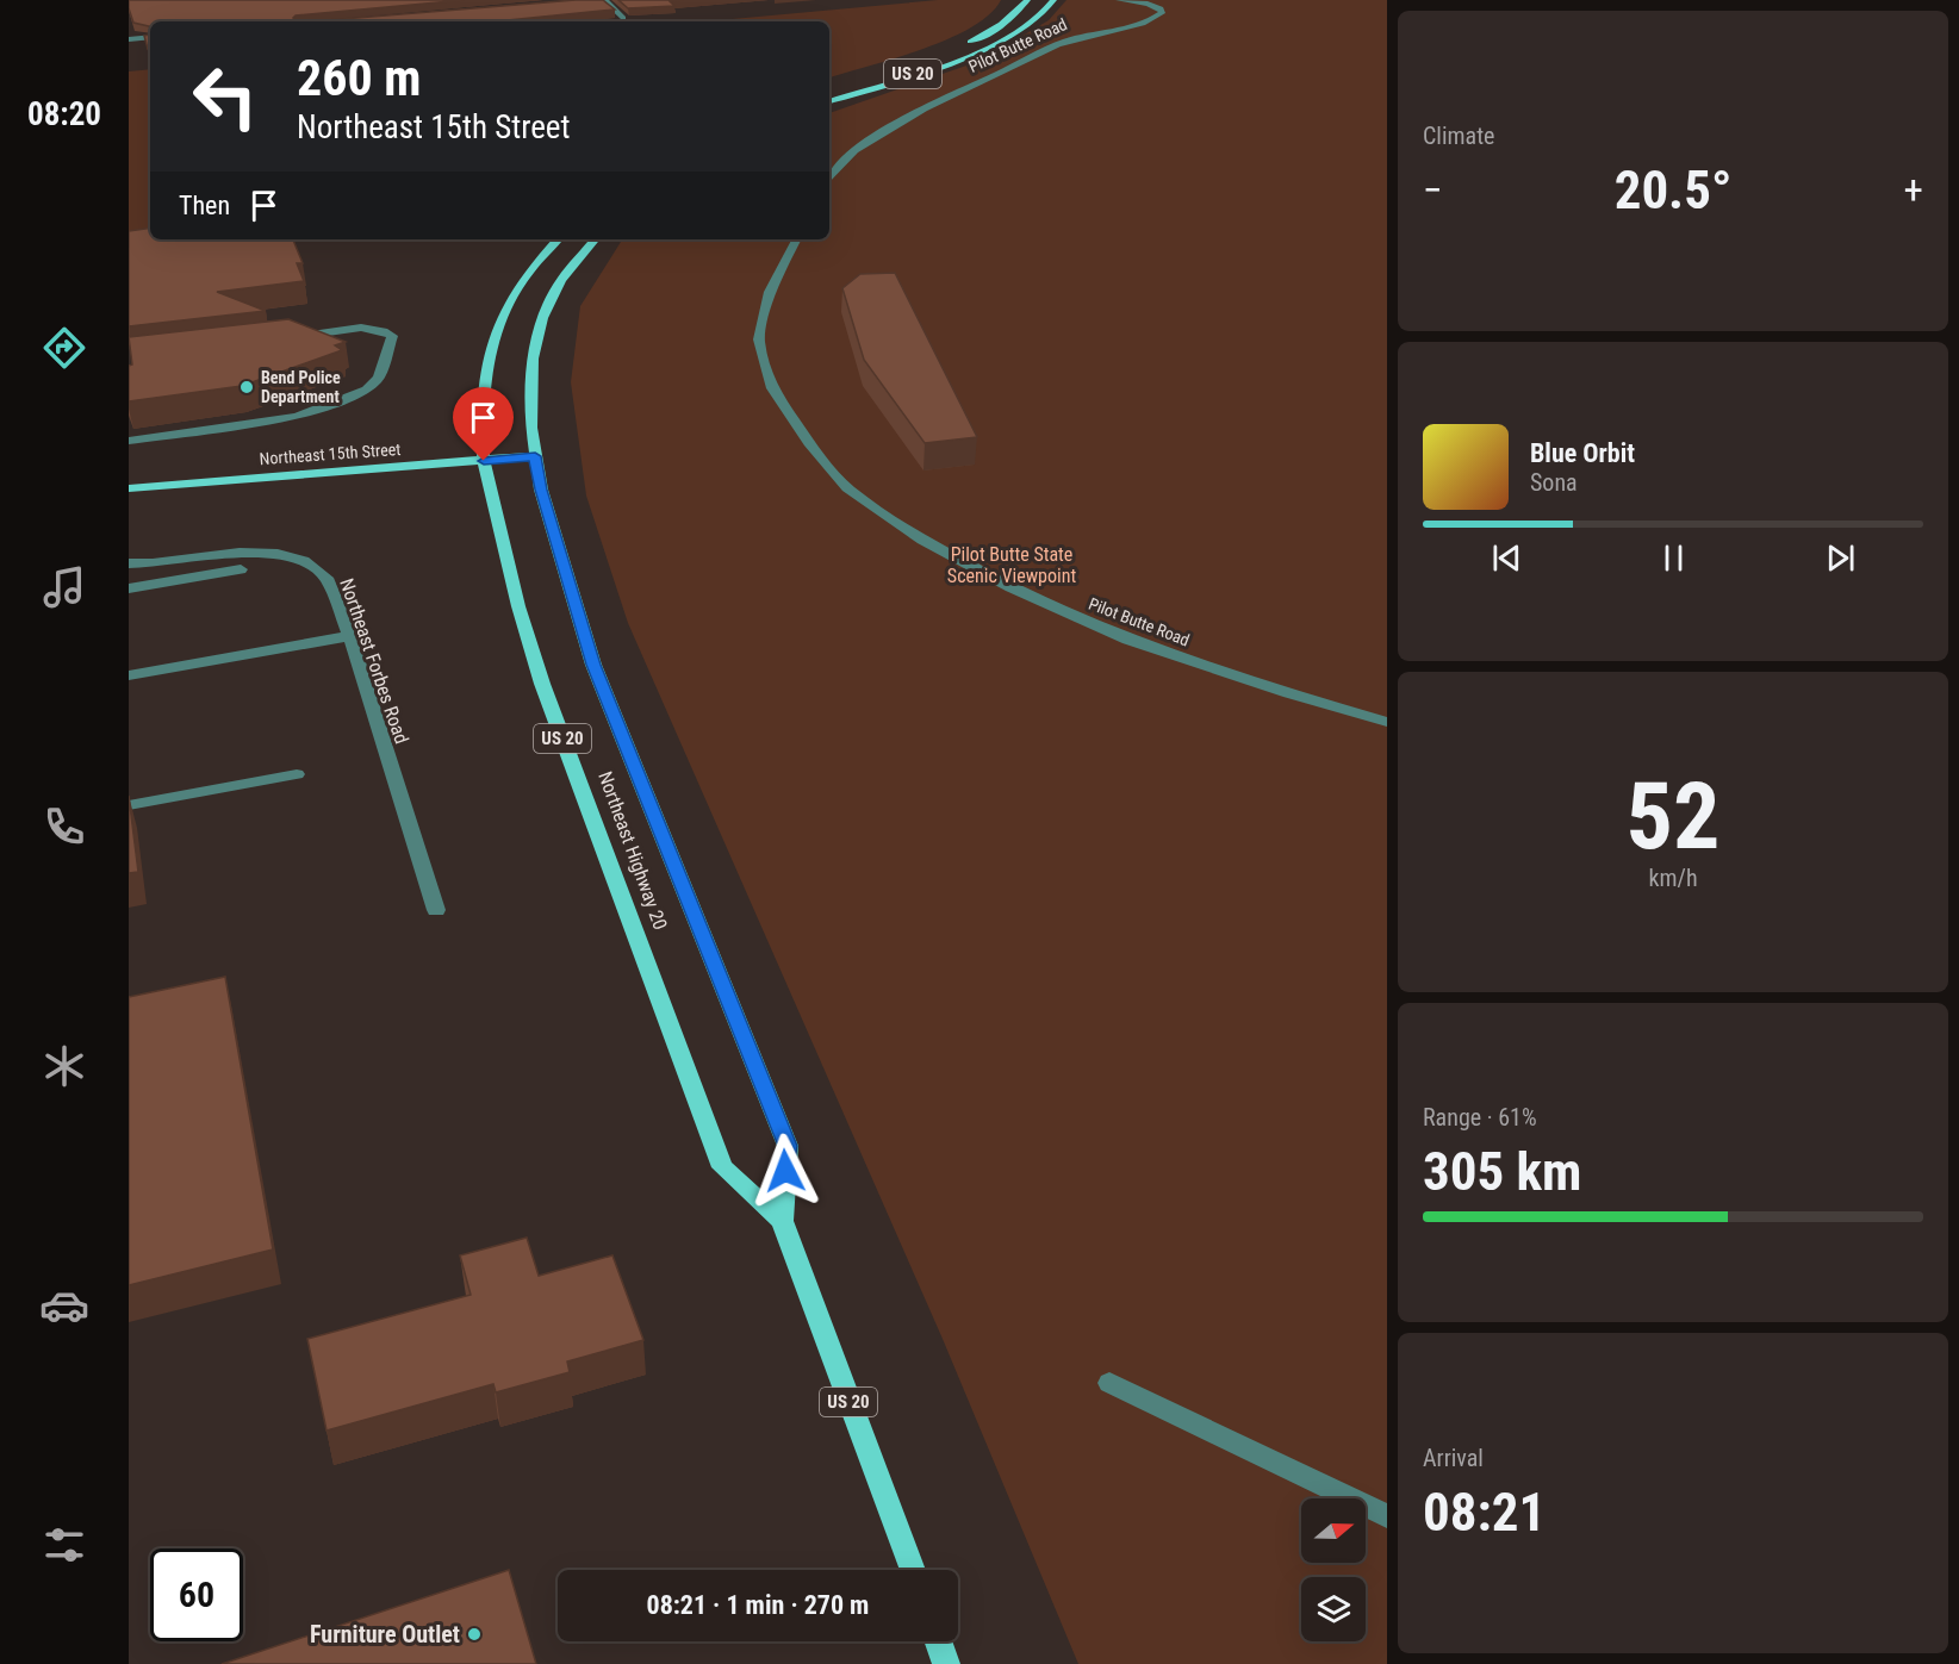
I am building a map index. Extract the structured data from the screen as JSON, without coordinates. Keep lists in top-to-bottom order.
{
  "streets": {
    "main road": ["US 20", "Northeast 15th Street", "Northeast Highway 20"],
    "street": ["Pilot Butte Road", "Northeast Forbes Road"]
  },
  "crossings": [
    ["Northeast 15th Street", "Northeast Highway 20"]
  ],
  "parks": ["Pilot Butte State Scenic Viewpoint"],
  "places": ["Bend Police Department", "Furniture Outlet"],
  "north": "right",
  "page": {
    "tabs": "08:20",
    "tile": [
      "Climate",
      ["52", "km/h"],
      ["Range · 61%", "305 km"],
      ["Arrival", "08:21"]
    ],
    "turn": ["260 m", "Northeast 15th Street"],
    "heat": ["−", "20.5°", "+"],
    "then": "Then",
    "song": ["Blue Orbit", "Sona"],
    "limit": "60",
    "trip": "08:21 · 1 min · 270 m"
  }
}
